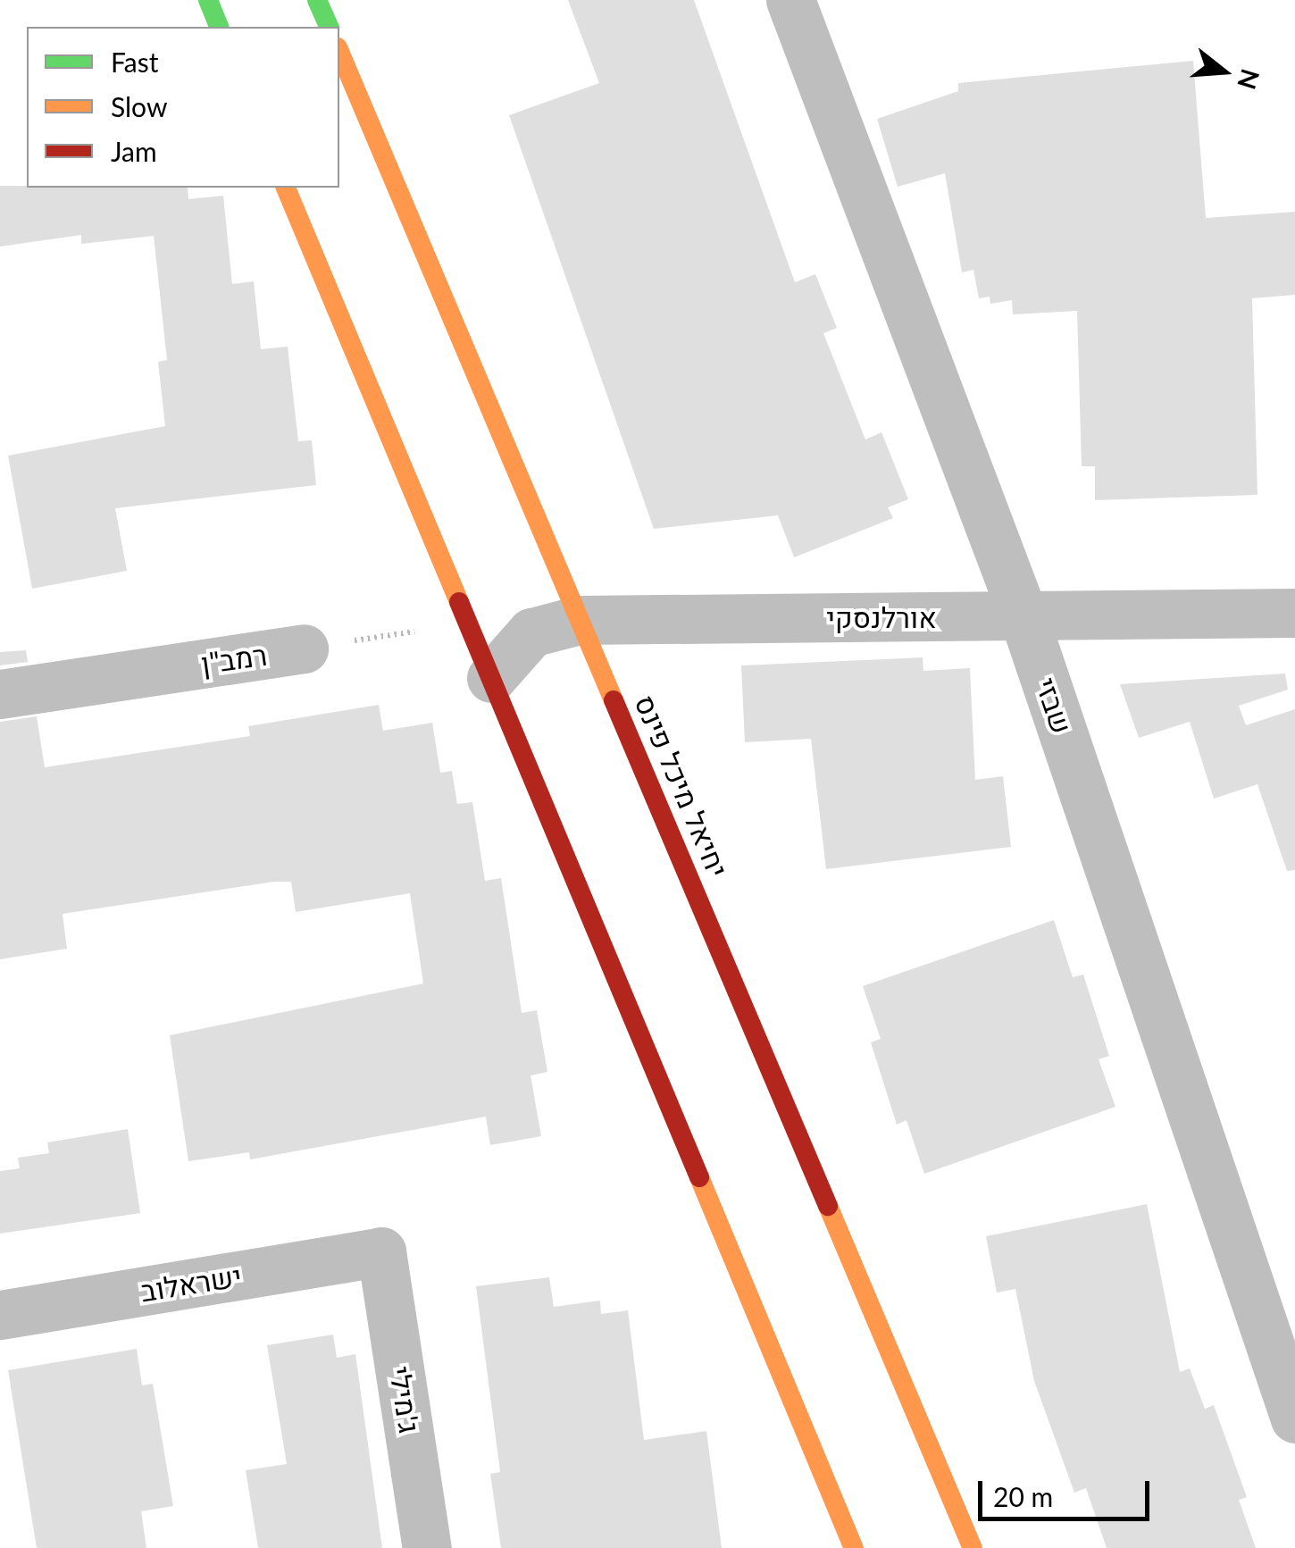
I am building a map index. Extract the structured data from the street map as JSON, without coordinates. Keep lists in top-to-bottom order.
{
  "streets": {
    "main road": ["יחיאל מיכל פינס"],
    "street": [
      "אורלנסקי",
      "רמב\"ן",
      "שבזי",
      "ישראלוב",
      "ג'מילי"
    ]
  },
  "crossings": [
    ["אורלנסקי", "שבזי"],
    ["אורלנסקי", "יחיאל מיכל פינס"],
    ["ישראלוב", "ג'מילי"]
  ],
  "legend": ["Fast", "Slow", "Jam"],
  "scale_bar": "20 m",
  "north": "right"
}
